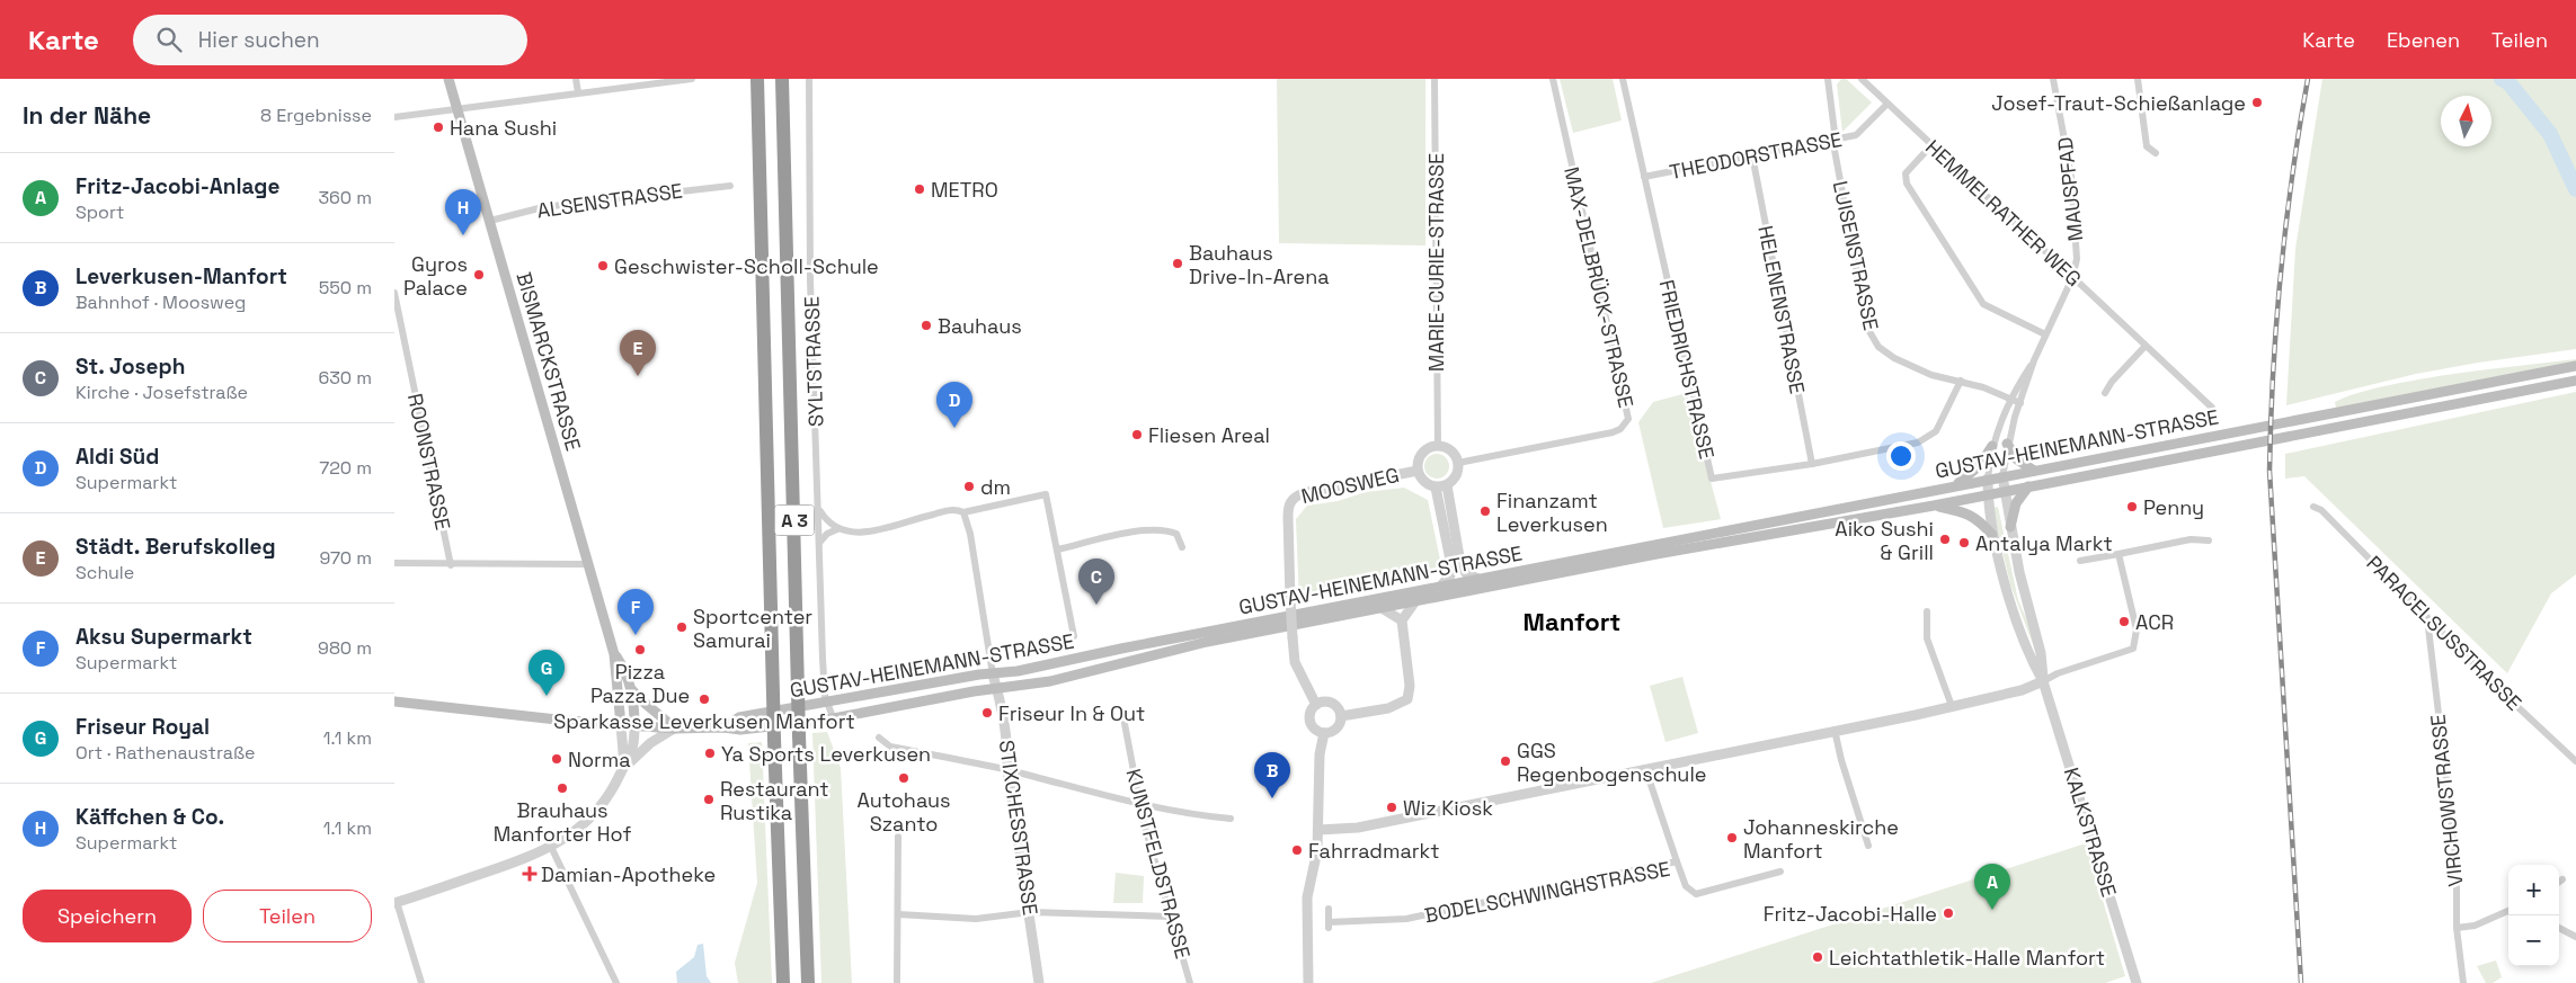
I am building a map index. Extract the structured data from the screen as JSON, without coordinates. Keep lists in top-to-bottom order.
{
  "streets": {
    "highway": ["A 3"],
    "main road": ["BISMARCKSTRASSE", "GUSTAV-HEINEMANN-STRASSE"],
    "street": [
      "THEODORSTRASSE",
      "MAUSPFAD",
      "ALSENSTRASSE",
      "HEMMELRATHER WEG",
      "LUISENSTRASSE",
      "MARIE-CURIE-STRASSE",
      "MAX-DELBRÜCK-STRASSE",
      "HELENENSTRASSE",
      "SYLTSTRASSE",
      "FRIEDRICHSTRASSE",
      "ROONSTRASSE",
      "MOOSWEG",
      "PARACELSUSSTRASSE",
      "VIRCHOWSTRASSE",
      "STIXCHESSTRASSE",
      "KALKSTRASSE",
      "KUNSTFELDSTRASSE",
      "BODELSCHWINGHSTRASSE"
    ]
  },
  "crossings": [
    ["THEODORSTRASSE", "HEMMELRATHER WEG"],
    ["THEODORSTRASSE", "LUISENSTRASSE"],
    ["THEODORSTRASSE", "HELENENSTRASSE"],
    ["THEODORSTRASSE", "FRIEDRICHSTRASSE"],
    ["MAUSPFAD", "HEMMELRATHER WEG"],
    ["MAUSPFAD", "LUISENSTRASSE"],
    ["MAUSPFAD", "GUSTAV-HEINEMANN-STRASSE"],
    ["MAUSPFAD", "KALKSTRASSE"],
    ["ALSENSTRASSE", "BISMARCKSTRASSE"],
    ["LUISENSTRASSE", "FRIEDRICHSTRASSE"],
    ["MARIE-CURIE-STRASSE", "MAX-DELBRÜCK-STRASSE"],
    ["MARIE-CURIE-STRASSE", "MOOSWEG"],
    ["MAX-DELBRÜCK-STRASSE", "MOOSWEG"],
    ["HELENENSTRASSE", "FRIEDRICHSTRASSE"],
    ["BISMARCKSTRASSE", "GUSTAV-HEINEMANN-STRASSE"],
    ["SYLTSTRASSE", "GUSTAV-HEINEMANN-STRASSE"],
    ["GUSTAV-HEINEMANN-STRASSE", "STIXCHESSTRASSE"],
    ["GUSTAV-HEINEMANN-STRASSE", "KALKSTRASSE"],
    ["PARACELSUSSTRASSE", "VIRCHOWSTRASSE"]
  ],
  "districts": ["Manfort"],
  "places": {
    "other": [
      "Josef-Traut-Schießanlage",
      "Hana Sushi",
      "METRO",
      "Bauhaus Drive-In-Arena",
      "Geschwister-Scholl-Schule",
      "Gyros Palace",
      "Bauhaus",
      "Fliesen Areal",
      "dm",
      "Penny",
      "Finanzamt Leverkusen",
      "Aiko Sushi & Grill",
      "Antalya Markt",
      "ACR",
      "Sportcenter Samurai",
      "Pizza Pazza Due",
      "Sparkasse Leverkusen Manfort",
      "Friseur In & Out",
      "Ya Sports Leverkusen",
      "Norma",
      "GGS Regenbogenschule",
      "Autohaus Szanto",
      "Brauhaus Manforter Hof",
      "Restaurant Rustika",
      "Wiz Kiosk",
      "Johanneskirche Manfort",
      "Fahrradmarkt",
      "Fritz-Jacobi-Halle",
      "Leichtathletik-Halle Manfort"
    ],
    "health": ["Damian-Apotheke"]
  },
  "north": "top",
  "page": {
    "header": "Karte",
    "search": "Hier suchen",
    "nav": ["Karte", "Ebenen", "Teilen"],
    "heading": ["In der Nähe", "8 Ergebnisse"],
    "list": [
      {
        "mark": "A",
        "name": "Fritz-Jacobi-Anlage",
        "note": "Sport",
        "value": "360 m"
      },
      {
        "mark": "B",
        "name": "Leverkusen-Manfort",
        "note": "Bahnhof · Moosweg",
        "value": "550 m"
      },
      {
        "mark": "C",
        "name": "St. Joseph",
        "note": "Kirche · Josefstraße",
        "value": "630 m"
      },
      {
        "mark": "D",
        "name": "Aldi Süd",
        "note": "Supermarkt",
        "value": "720 m"
      },
      {
        "mark": "E",
        "name": "Städt. Berufskolleg",
        "note": "Schule",
        "value": "970 m"
      },
      {
        "mark": "F",
        "name": "Aksu Supermarkt",
        "note": "Supermarkt",
        "value": "980 m"
      },
      {
        "mark": "G",
        "name": "Friseur Royal",
        "note": "Ort · Rathenaustraße",
        "value": "1.1 km"
      },
      {
        "mark": "H",
        "name": "Käffchen & Co.",
        "note": "Supermarkt",
        "value": "1.1 km"
      }
    ],
    "pins": [
      "H",
      "E",
      "D",
      "C",
      "F",
      "G",
      "B",
      "A"
    ],
    "map_buttons": ["+", "−"],
    "buttons": ["Speichern", "Teilen"]
  }
}
